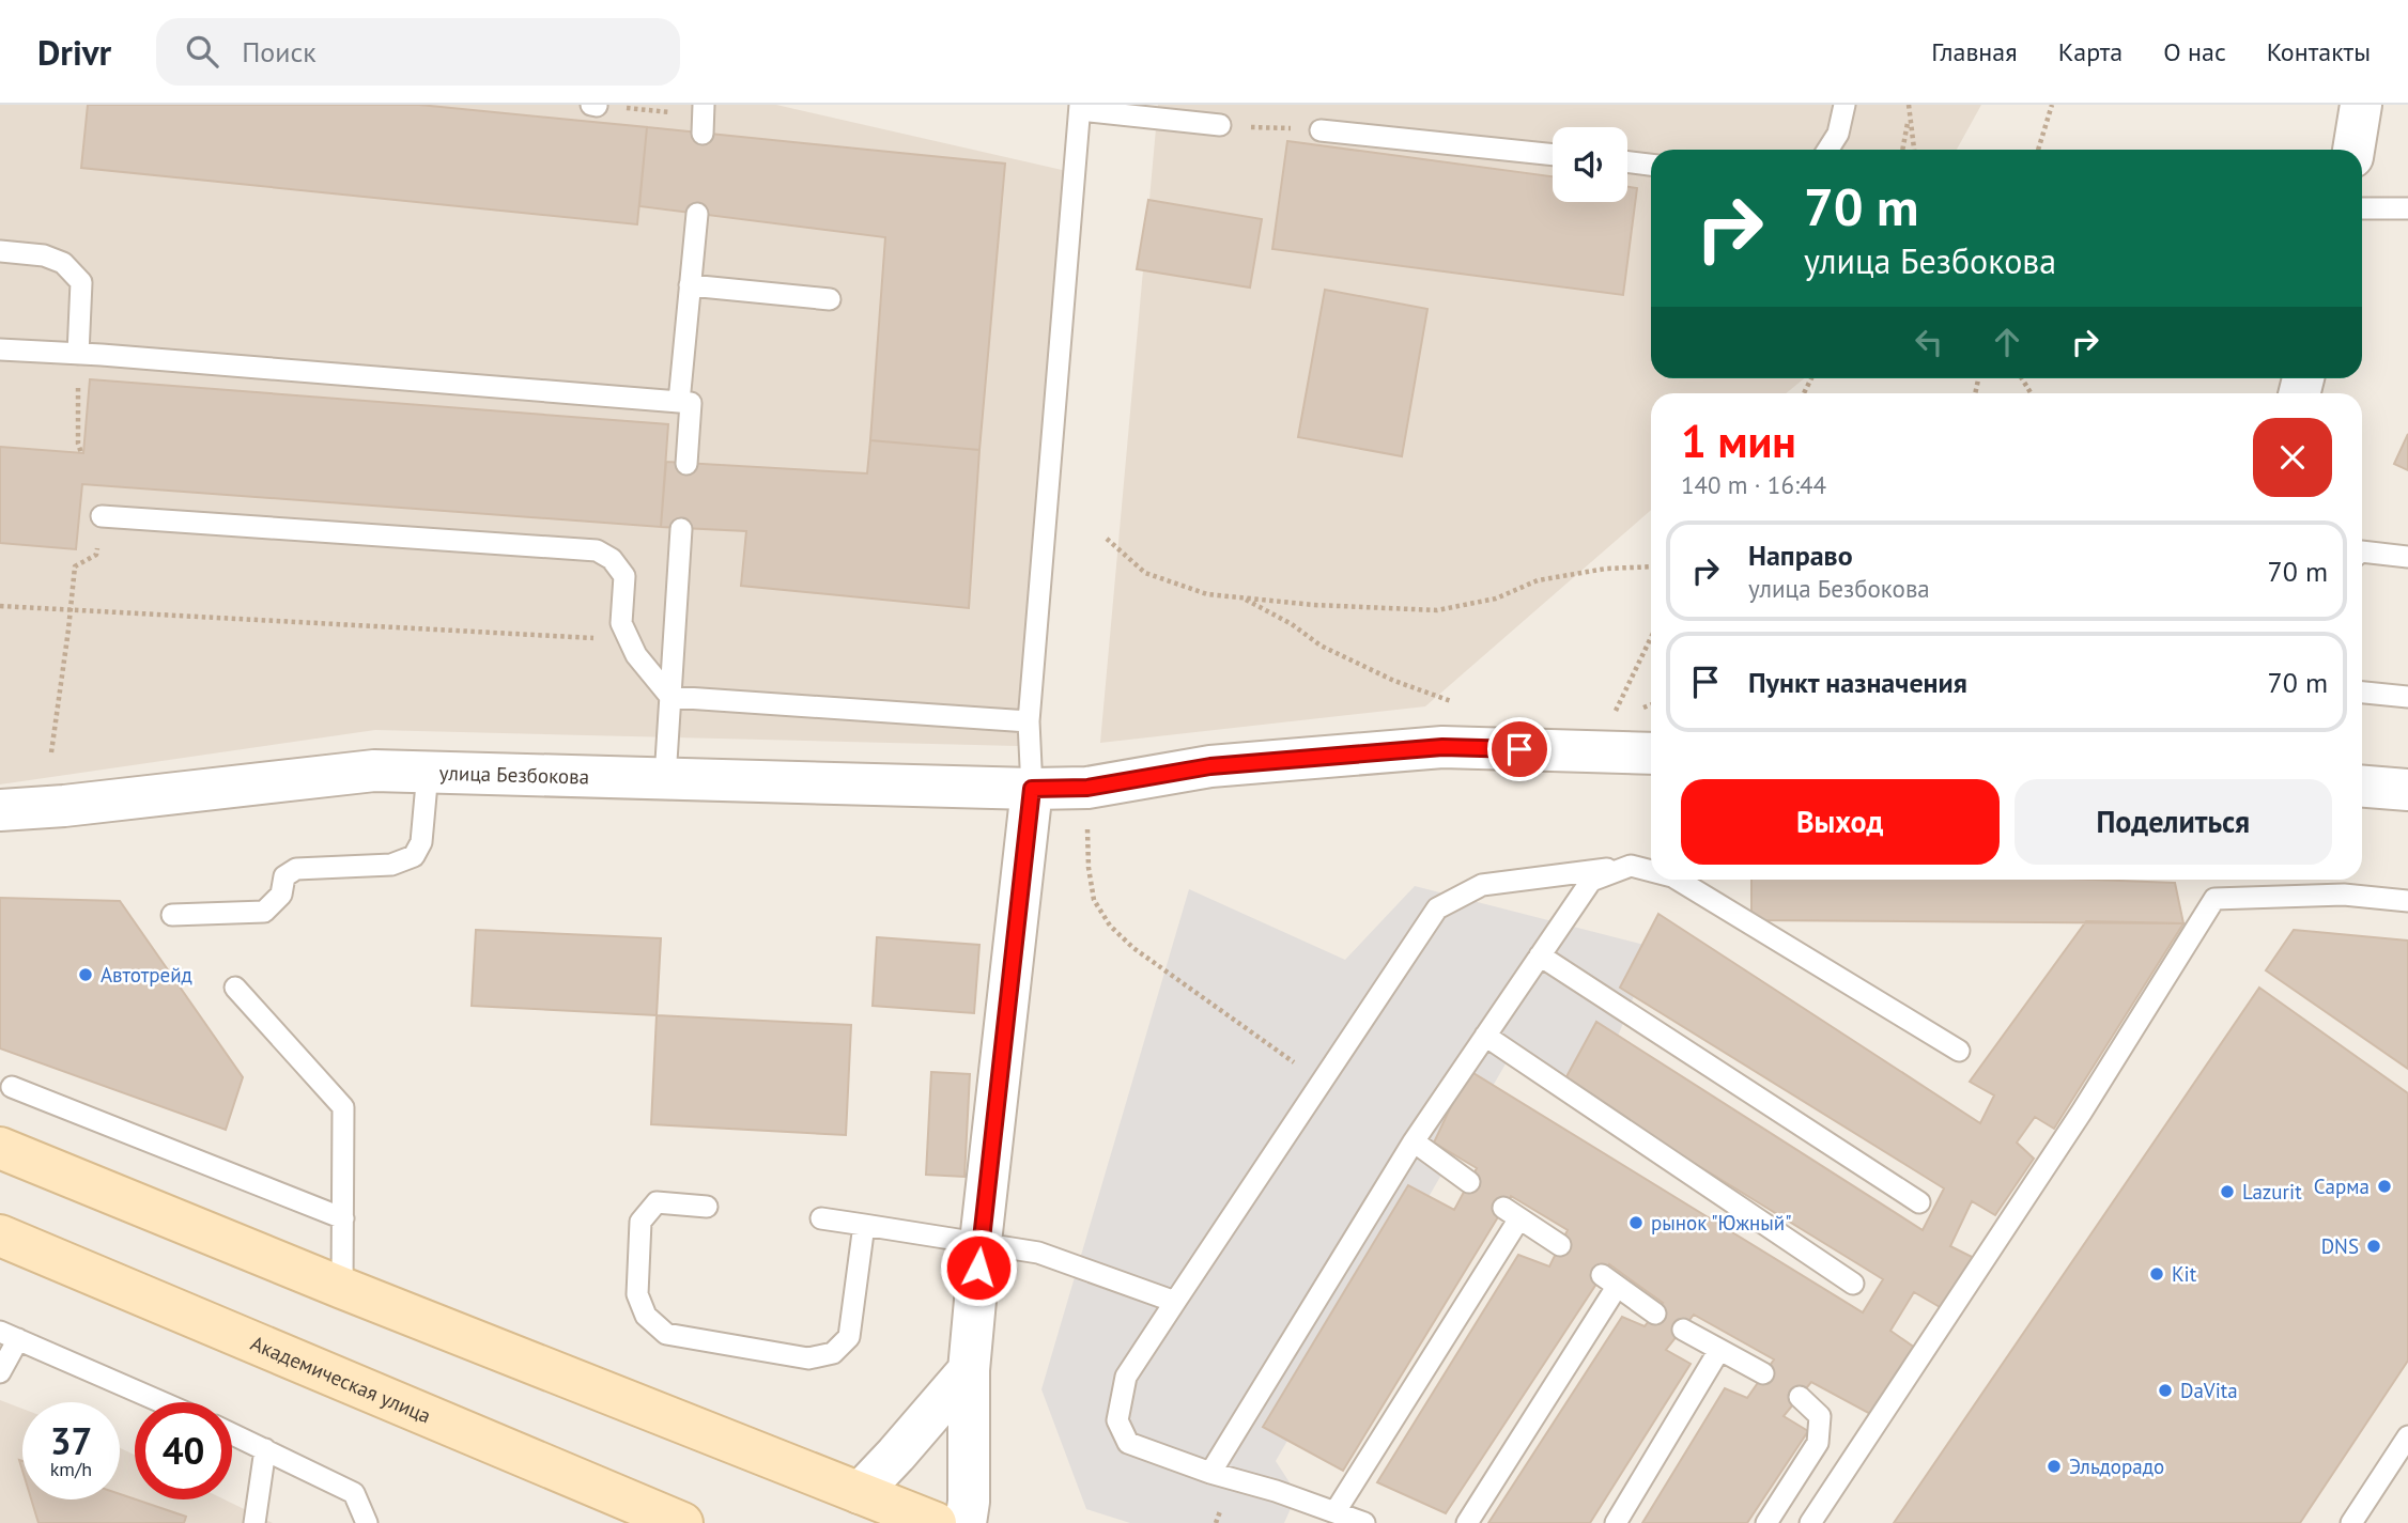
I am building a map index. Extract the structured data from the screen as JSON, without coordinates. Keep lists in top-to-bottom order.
{
  "streets": {
    "main road": ["Академическая улица"],
    "street": ["улица Безбокова"]
  },
  "places": [
    "Автотрейд",
    "Сарма",
    "Lazurit",
    "рынок \"Южный\"",
    "DNS",
    "Kit",
    "DaVita",
    "Эльдорадо"
  ],
  "page": {
    "header": "Drivr",
    "search": "Поиск",
    "nav": [
      "Главная",
      "Карта",
      "О нас",
      "Контакты"
    ],
    "turn": ["70 m", "улица Безбокова"],
    "heading": ["1 мин", "140 m · 16:44"],
    "list": [
      {
        "name": "Направо",
        "note": "улица Безбокова",
        "value": "70 m"
      },
      {
        "name": "Пункт назначения",
        "value": "70 m"
      }
    ],
    "buttons": ["Выход", "Поделиться"],
    "speed": "37 km/h",
    "limit": "40"
  }
}
